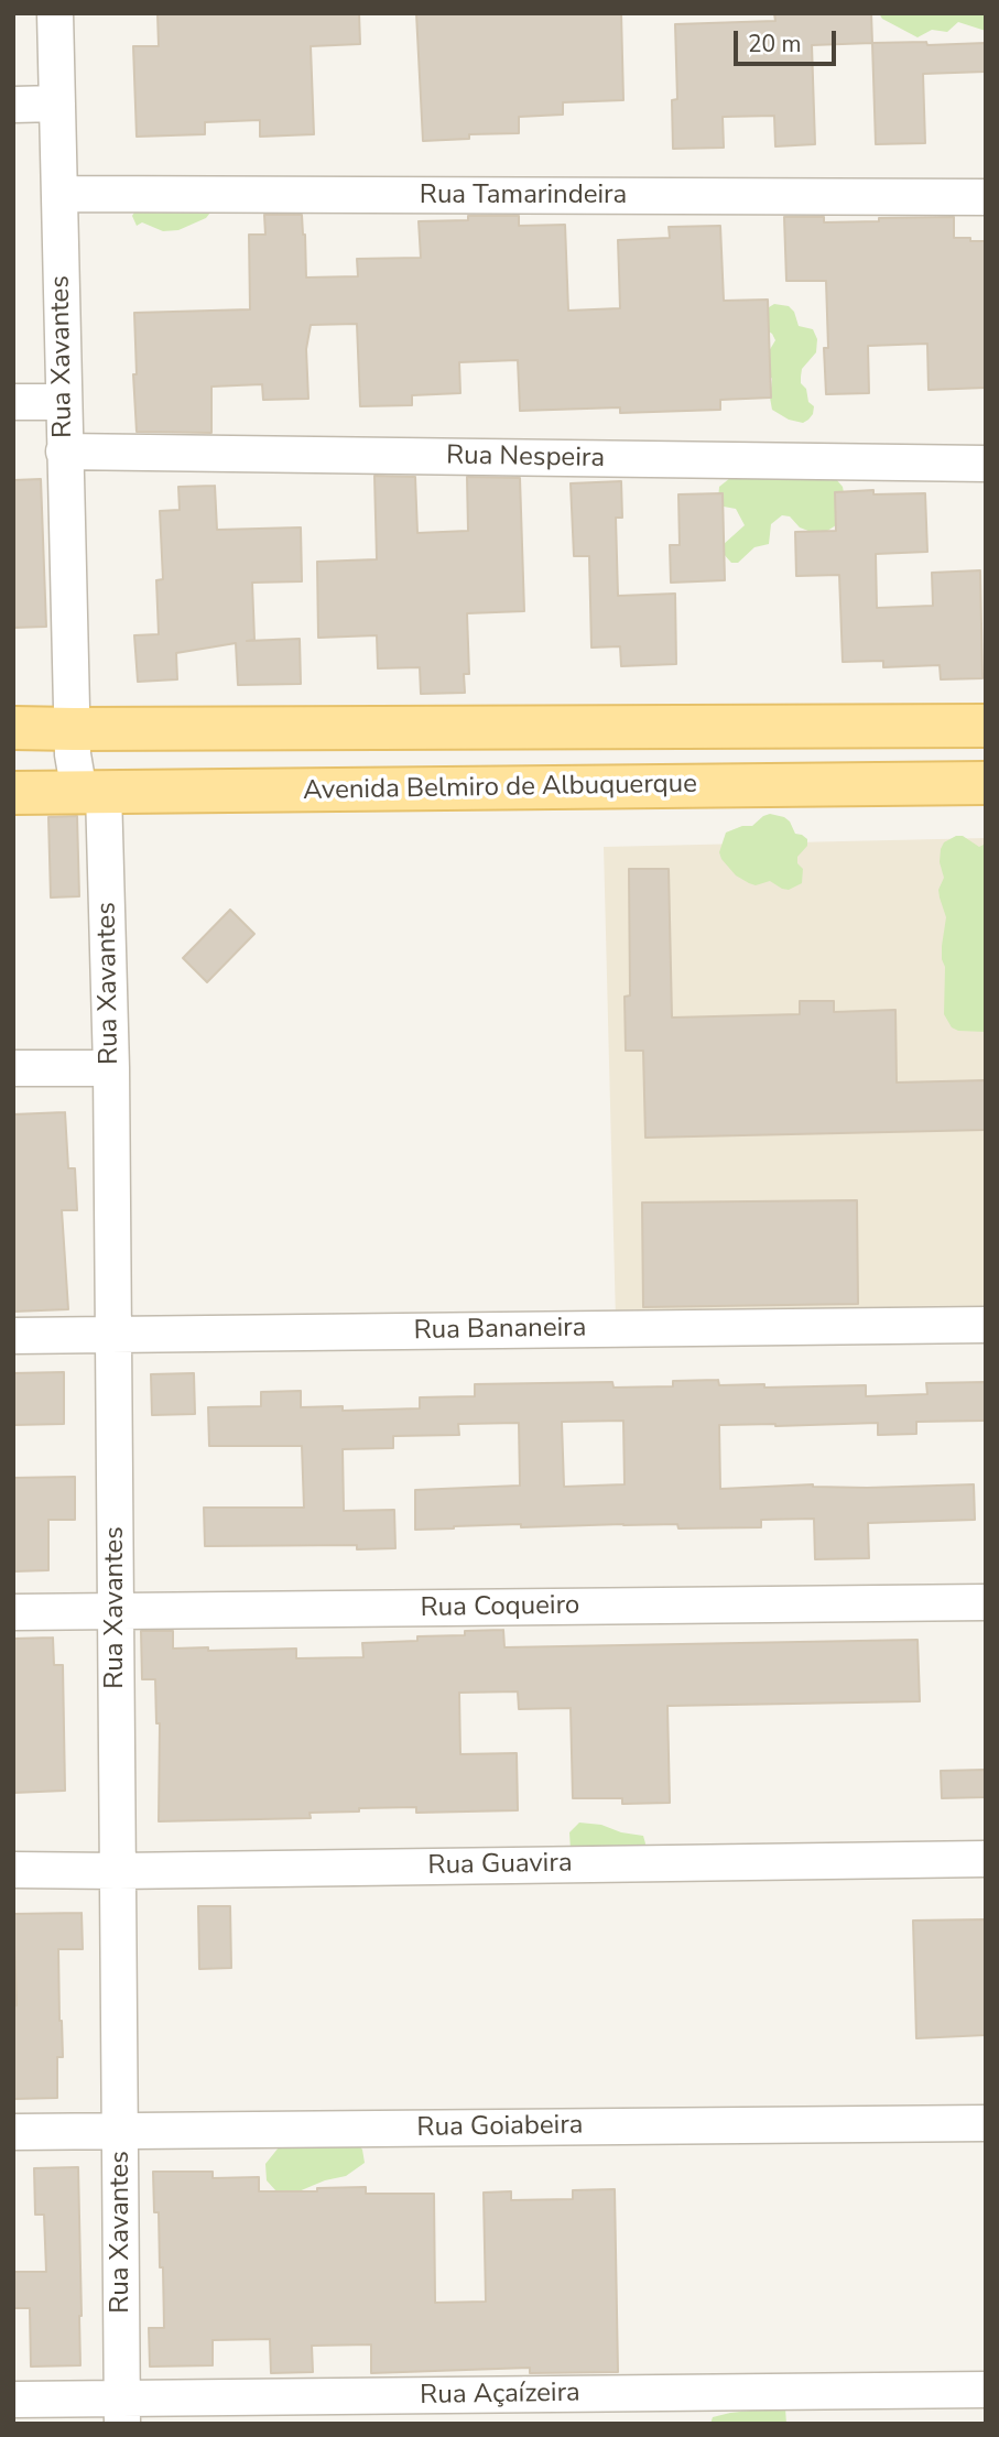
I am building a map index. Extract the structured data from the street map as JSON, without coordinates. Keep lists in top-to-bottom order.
{
  "streets": {
    "main road": ["Avenida Belmiro de Albuquerque"],
    "street": [
      "Rua Tamarindeira",
      "Rua Xavantes",
      "Rua Nespeira",
      "Rua Bananeira",
      "Rua Coqueiro",
      "Rua Guavira",
      "Rua Goiabeira",
      "Rua Açaízeira"
    ]
  },
  "crossings": [
    ["Rua Tamarindeira", "Rua Xavantes"],
    ["Rua Xavantes", "Rua Nespeira"],
    ["Rua Xavantes", "Avenida Belmiro de Albuquerque"],
    ["Rua Xavantes", "Rua Bananeira"],
    ["Rua Xavantes", "Rua Coqueiro"],
    ["Rua Xavantes", "Rua Guavira"],
    ["Rua Xavantes", "Rua Goiabeira"],
    ["Rua Xavantes", "Rua Açaízeira"]
  ],
  "scale_bar": "20 m"
}
